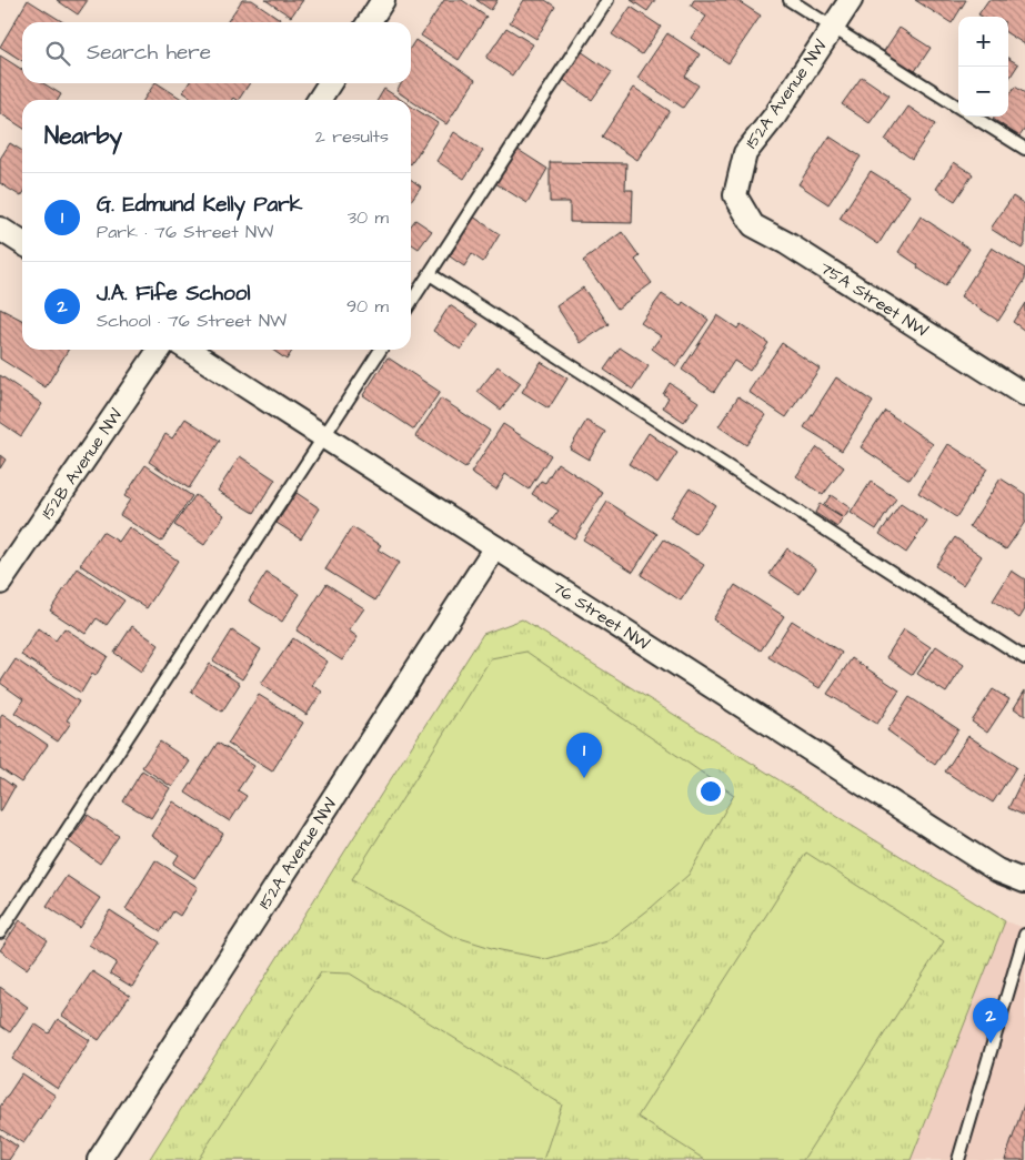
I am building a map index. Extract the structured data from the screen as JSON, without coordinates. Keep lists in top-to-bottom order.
{
  "streets": {
    "street": [
      "152A Avenue NW",
      "75A Street NW",
      "152B Avenue NW",
      "76 Street NW"
    ]
  },
  "crossings": [
    ["152A Avenue NW", "75A Street NW"],
    ["152A Avenue NW", "76 Street NW"]
  ],
  "page": {
    "map_buttons": ["+", "−"],
    "search": "Search here",
    "heading": ["Nearby", "2 results"],
    "list": [
      {
        "mark": "1",
        "name": "G. Edmund Kelly Park",
        "note": "Park · 76 Street NW",
        "value": "30 m"
      },
      {
        "mark": "2",
        "name": "J.A. Fife School",
        "note": "School · 76 Street NW",
        "value": "90 m"
      }
    ],
    "pins": ["1", "2"]
  }
}
